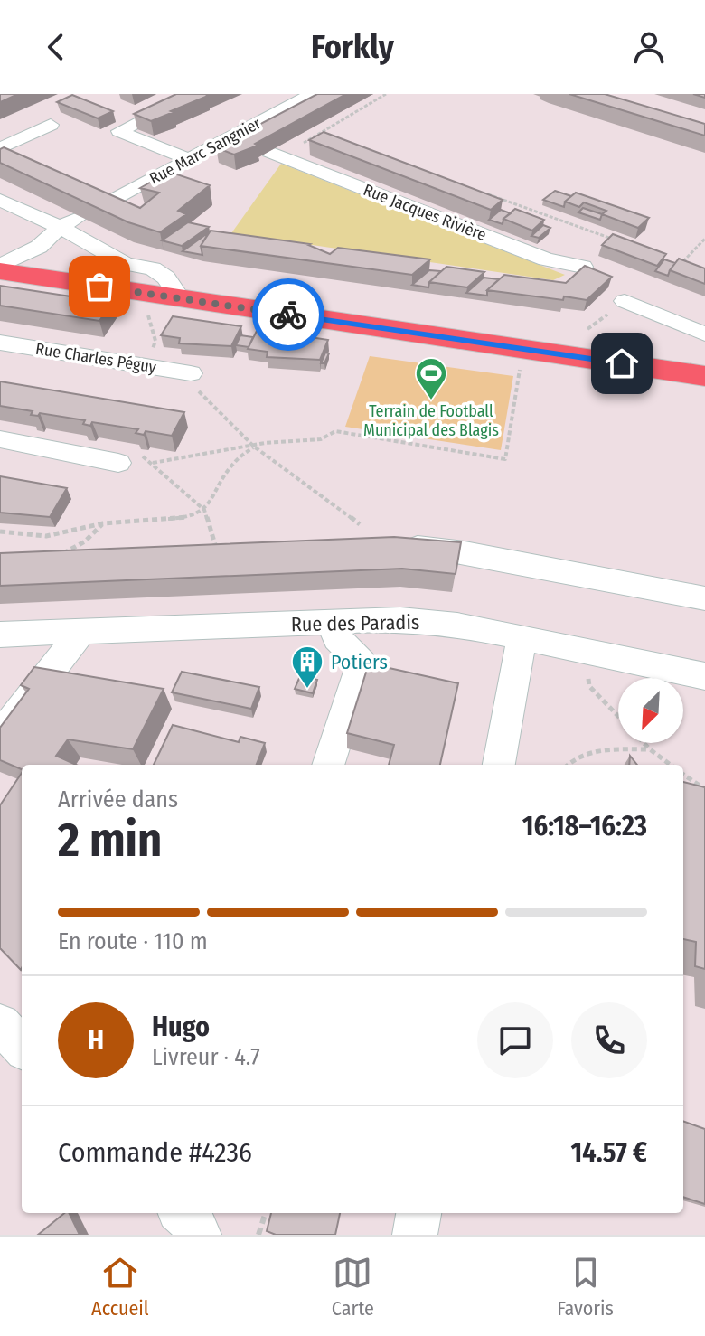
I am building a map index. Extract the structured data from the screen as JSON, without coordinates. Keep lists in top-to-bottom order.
{
  "streets": {
    "street": [
      "Rue Marc Sangnier",
      "Rue Jacques Rivière",
      "Rue Charles Péguy",
      "Rue des Paradis"
    ]
  },
  "crossings": [
    ["Rue Marc Sangnier", "Rue Jacques Rivière"]
  ],
  "places": {
    "sports": ["Terrain de Football Municipal des Blagis"],
    "building": ["Potiers"]
  },
  "north": "bottom left",
  "page": {
    "header": "Forkly",
    "heading": ["2 min", "Arrivée dans", "16:18–16:23"],
    "panel": [
      "Hugo",
      "Livreur · 4.7",
      "Commande #4236",
      "14.57 €"
    ],
    "bar": "En route · 110 m",
    "round": "H",
    "tabs": ["Accueil", "Carte", "Favoris"]
  }
}
